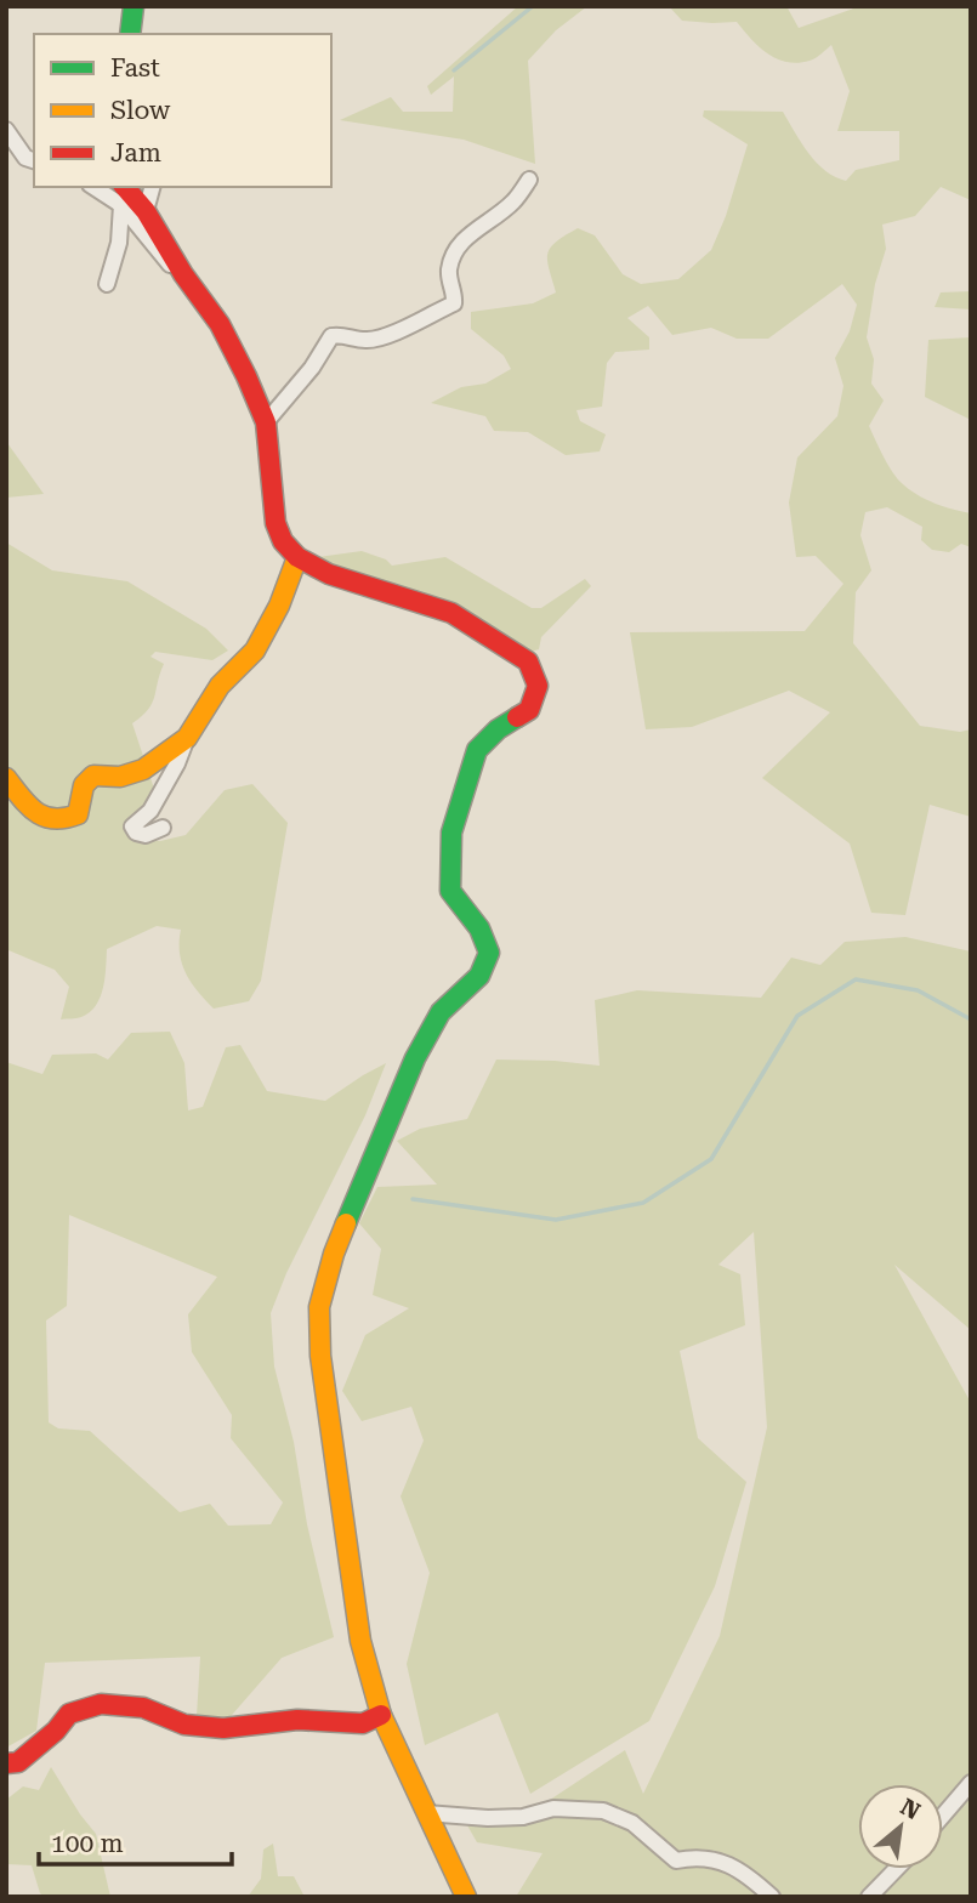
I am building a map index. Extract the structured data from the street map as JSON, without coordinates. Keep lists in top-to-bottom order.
{
  "legend": ["Fast", "Slow", "Jam"],
  "scale_bar": "100 m",
  "north": "top right"
}
